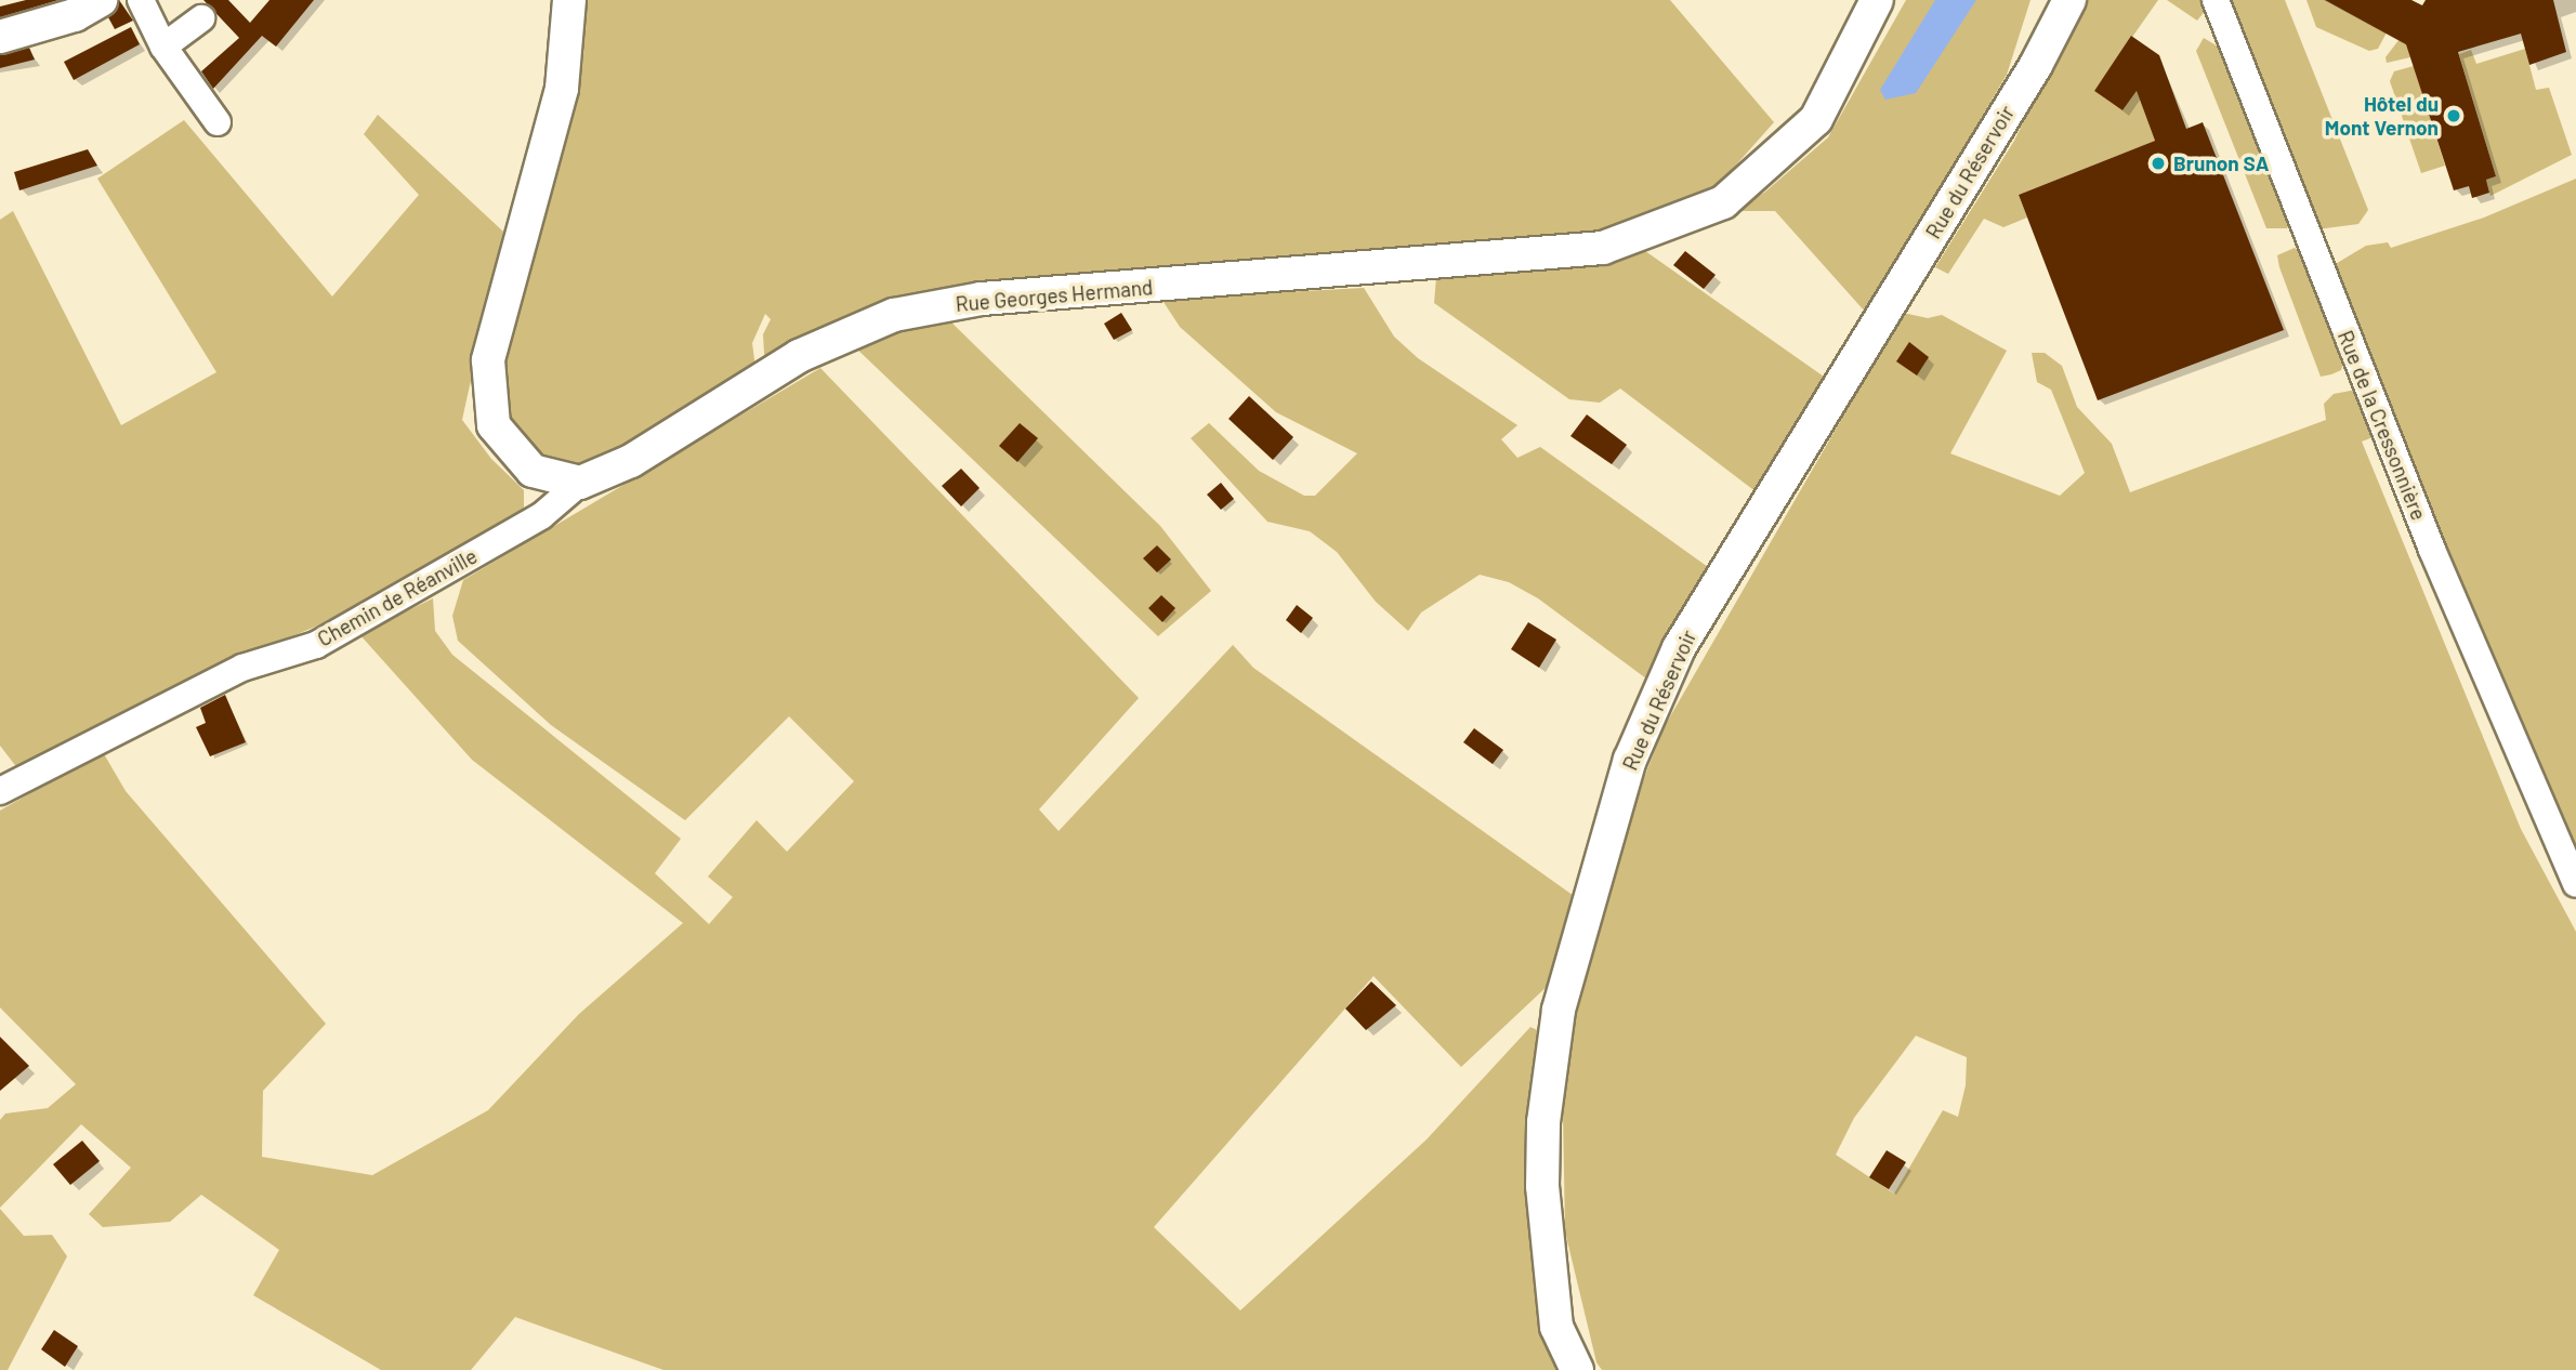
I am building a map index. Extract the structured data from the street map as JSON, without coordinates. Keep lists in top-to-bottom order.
{
  "streets": {
    "street": [
      "Rue du Réservoir",
      "Rue Georges Hermand",
      "Rue de la Cressonnière",
      "Chemin de Réanville"
    ]
  },
  "crossings": [
    ["Rue Georges Hermand", "Chemin de Réanville"]
  ],
  "places": ["Hôtel du Mont Vernon", "Brunon SA"]
}
